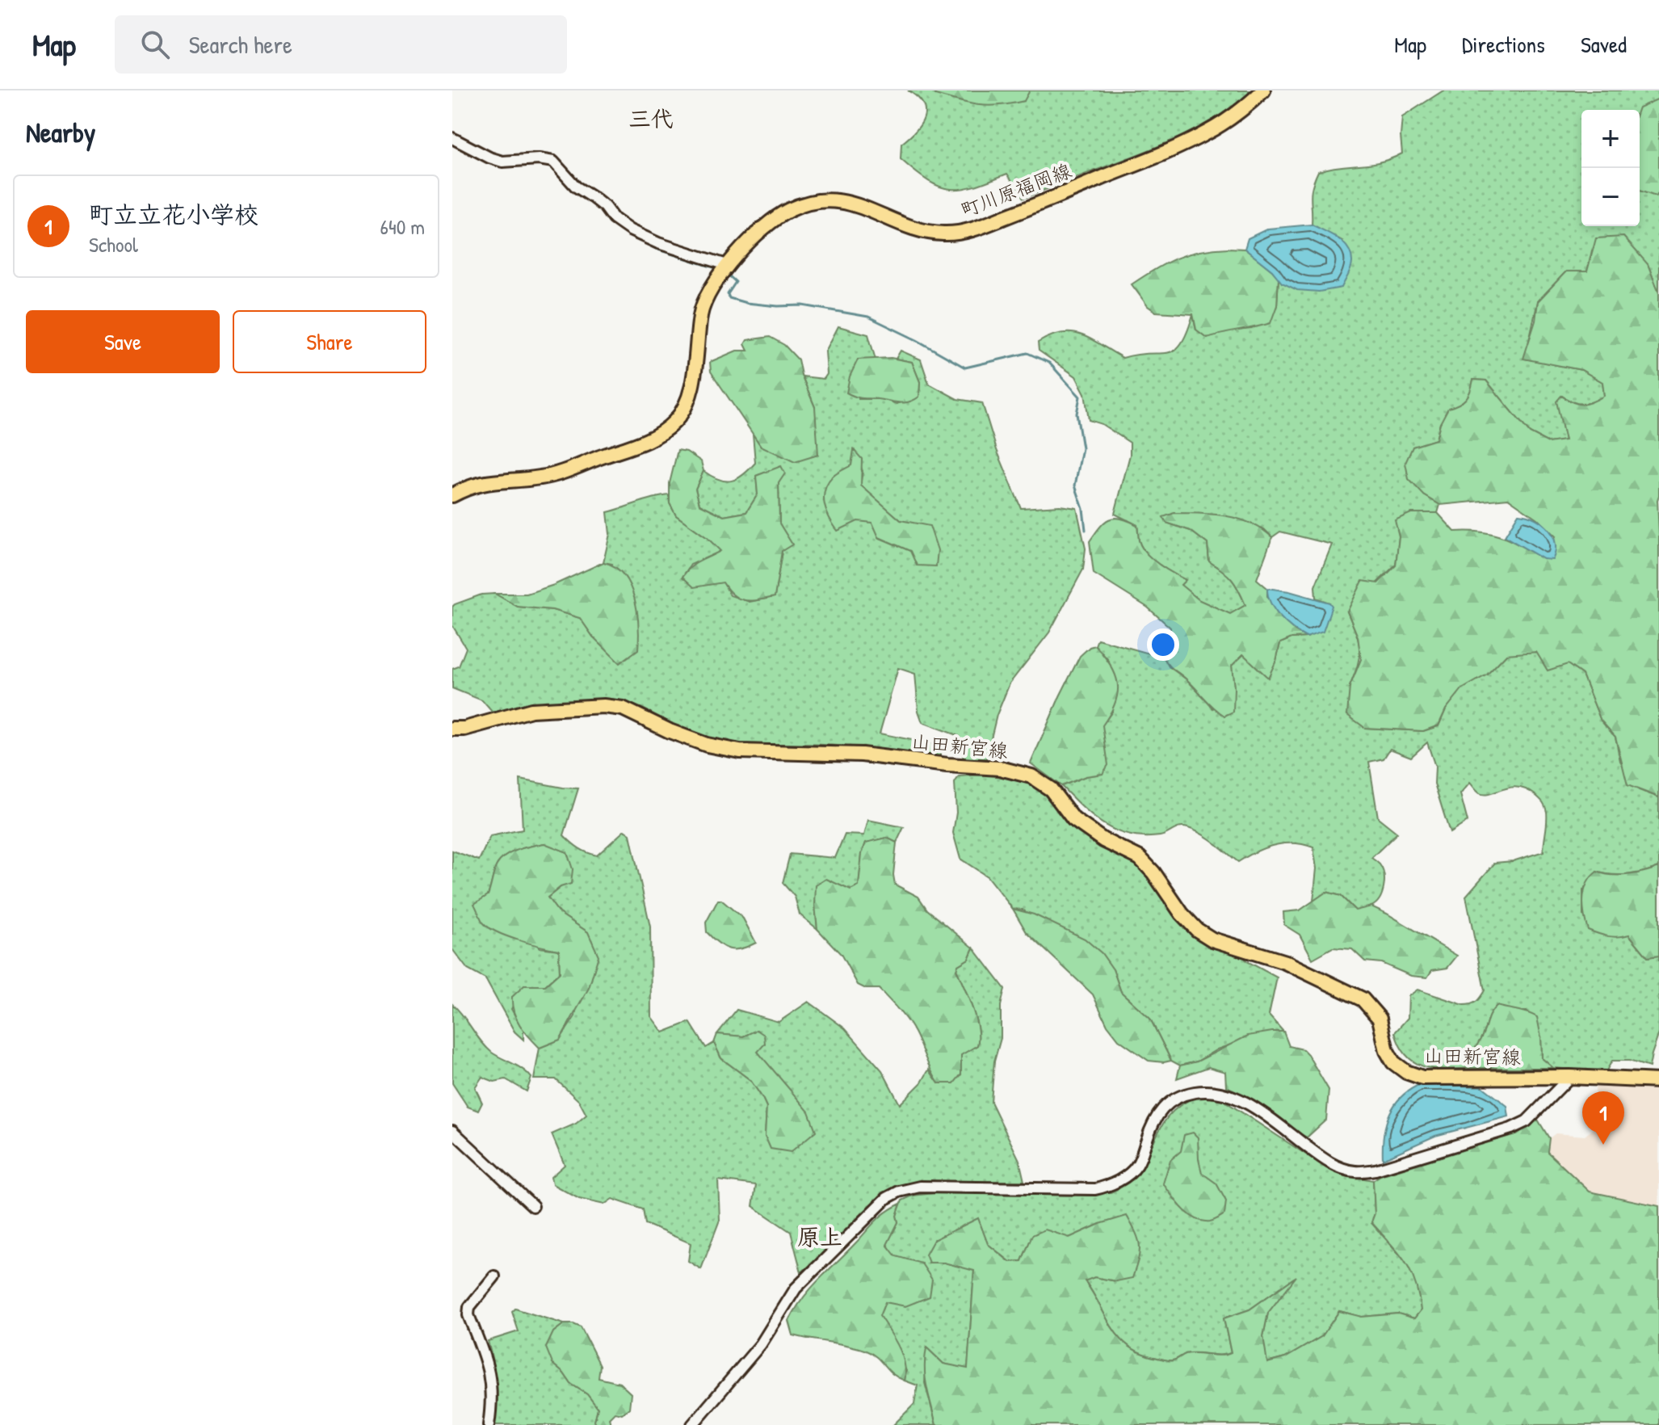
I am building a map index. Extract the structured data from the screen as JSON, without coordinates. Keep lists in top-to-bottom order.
{
  "streets": {
    "main road": ["町川原福岡線", "山田新宮線"]
  },
  "districts": ["三代", "原上"],
  "page": {
    "header": "Map",
    "search": "Search here",
    "nav": ["Map", "Directions", "Saved"],
    "heading": "Nearby",
    "map_buttons": ["+", "−"],
    "list": [
      {
        "mark": "1",
        "name": "町立立花小学校",
        "note": "School",
        "value": "640 m"
      }
    ],
    "buttons": ["Save", "Share"],
    "pins": "1"
  }
}
